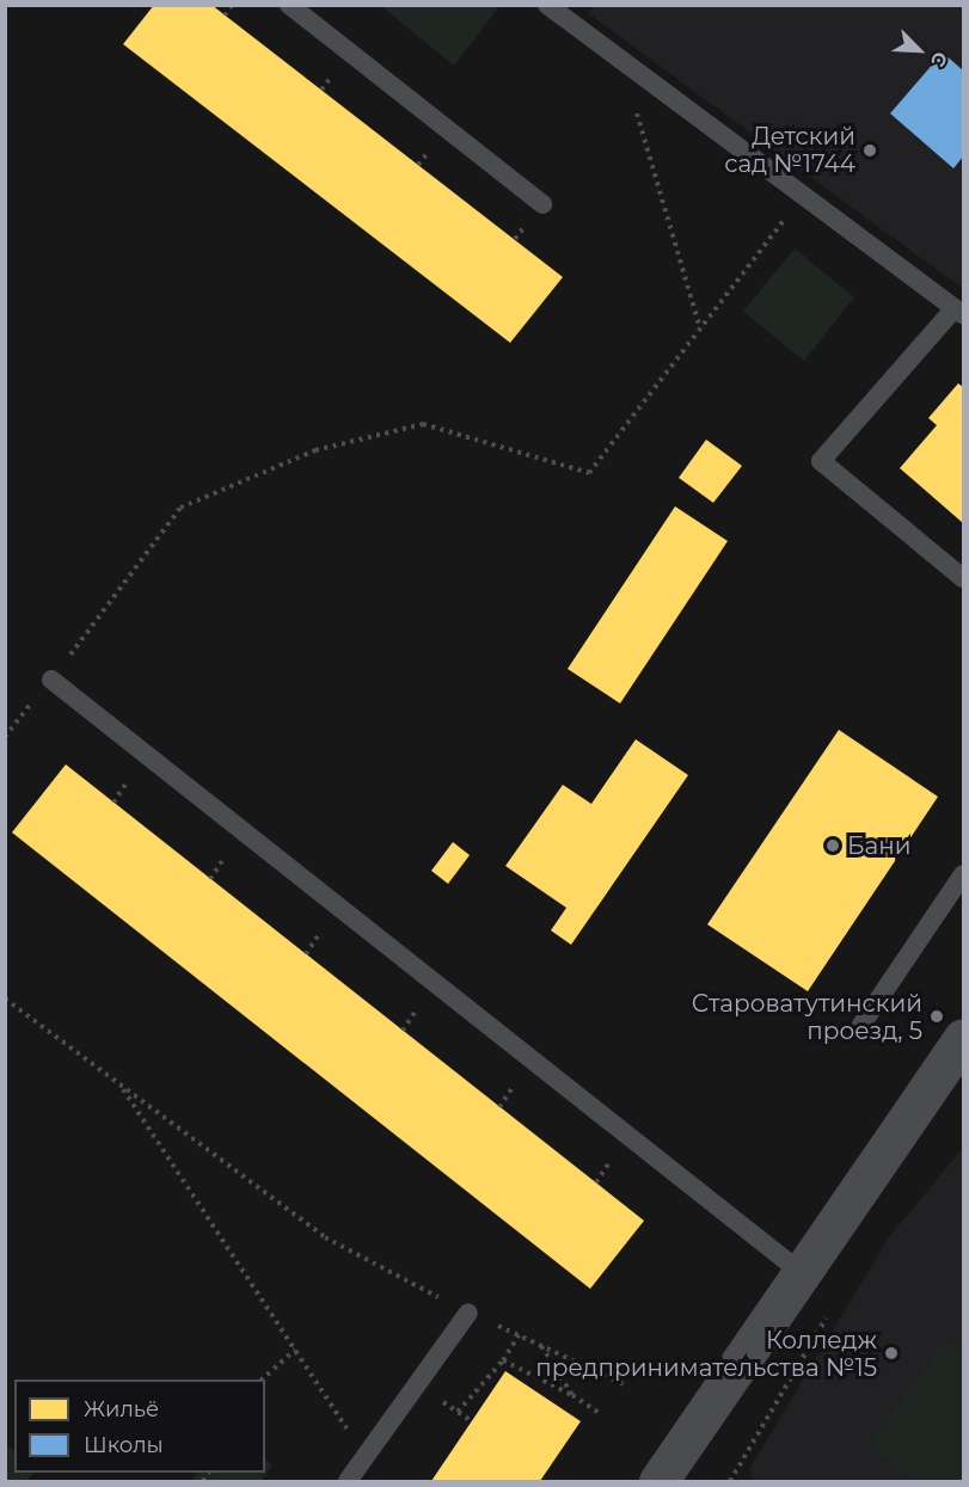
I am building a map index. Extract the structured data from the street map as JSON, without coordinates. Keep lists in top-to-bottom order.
{
  "places": [
    "Детский сад №1744",
    "Бани",
    "Староватутинский проезд, 5",
    "Колледж предпринимательства №15"
  ],
  "legend": ["Жильё", "Школы"],
  "north": "bottom right"
}
